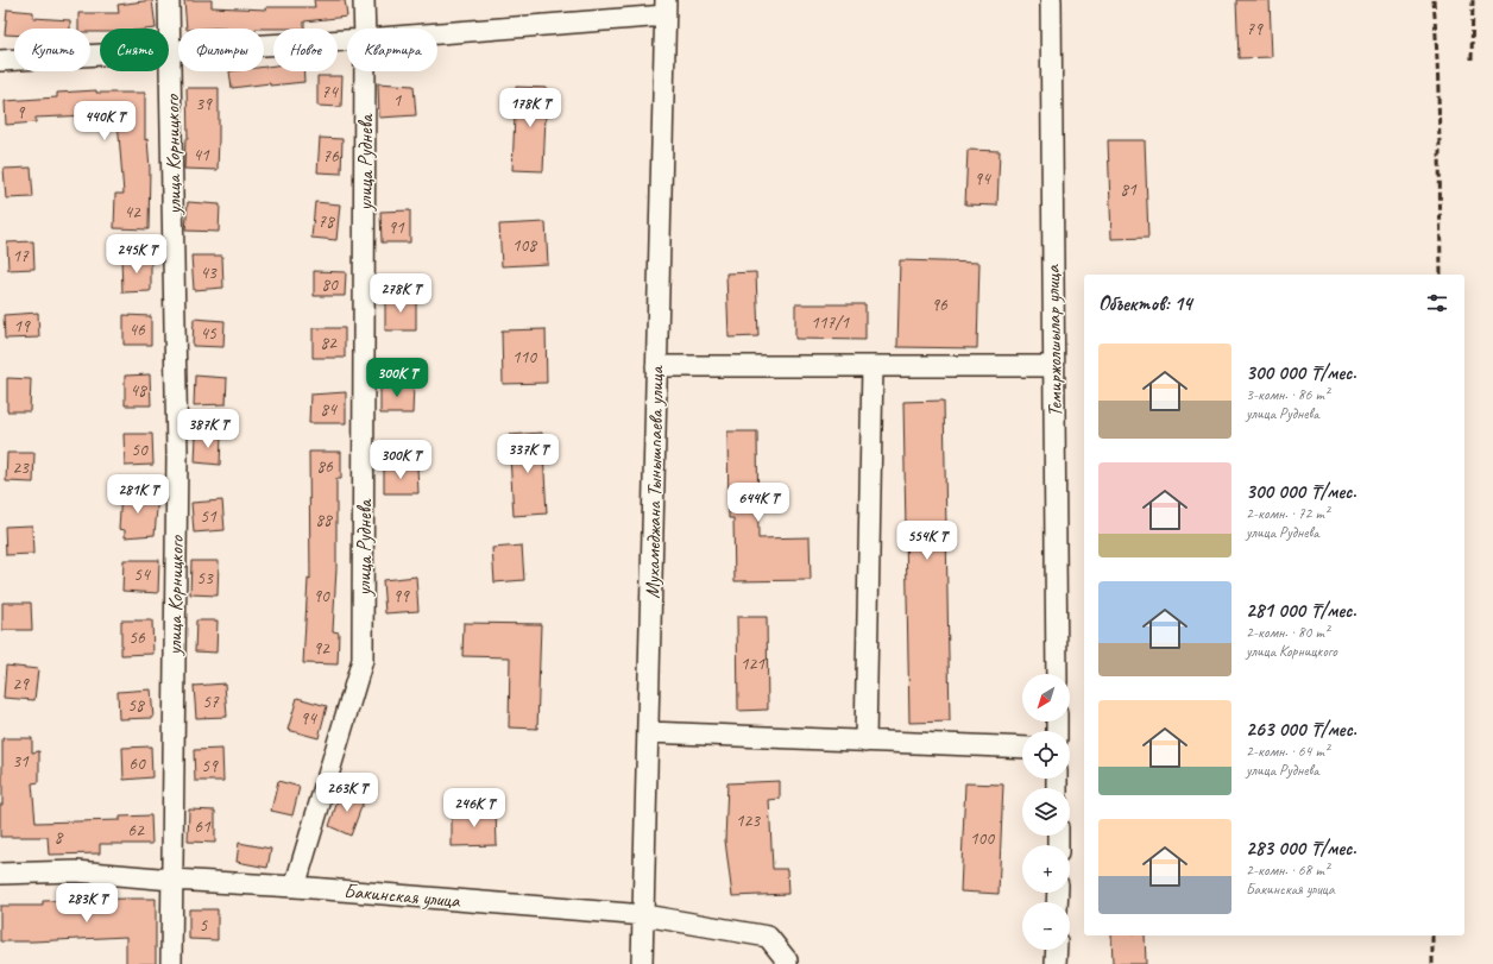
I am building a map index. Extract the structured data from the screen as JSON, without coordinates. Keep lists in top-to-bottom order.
{
  "streets": {
    "street": [
      "улица Корницкого",
      "улица Руднева",
      "Темиржолшылар улица",
      "Мухамеджана Тынышпаева улица",
      "Бакинская улица"
    ]
  },
  "crossings": [
    ["улица Корницкого", "Бакинская улица"],
    ["улица Руднева", "Бакинская улица"],
    ["Мухамеджана Тынышпаева улица", "Бакинская улица"]
  ],
  "house_numbers": [
    "79",
    "74",
    "1",
    "39",
    "9",
    "41",
    "76",
    "94",
    "81",
    "42",
    "78",
    "91",
    "108",
    "17",
    "43",
    "80",
    "96",
    "117/1",
    "19",
    "46",
    "45",
    "82",
    "110",
    "48",
    "84",
    "50",
    "86",
    "23",
    "51",
    "88",
    "54",
    "53",
    "90",
    "99",
    "56",
    "92",
    "121",
    "29",
    "57",
    "58",
    "94",
    "31",
    "60",
    "59",
    "123",
    "61",
    "62",
    "8",
    "100",
    "5"
  ],
  "north": "bottom left",
  "page": {
    "chip": [
      "Купить",
      "Снять",
      "Фильтры",
      "Новое",
      "Квартира"
    ],
    "price": [
      "178K ₸",
      "440K ₸",
      "245K ₸",
      "278K ₸",
      "300K ₸",
      "387K ₸",
      "337K ₸",
      "300K ₸",
      "281K ₸",
      "644K ₸",
      "554K ₸",
      "263K ₸",
      "246K ₸",
      "283K ₸"
    ],
    "heading": "Объектов: 14",
    "list": [
      {
        "name": "300 000 ₸/мес.",
        "note": "3-комн. · 86 m² · улица Руднева"
      },
      {
        "name": "300 000 ₸/мес.",
        "note": "2-комн. · 72 m² · улица Руднева"
      },
      {
        "name": "281 000 ₸/мес.",
        "note": "2-комн. · 80 m² · улица Корницкого"
      },
      {
        "name": "263 000 ₸/мес.",
        "note": "2-комн. · 64 m² · улица Руднева"
      },
      {
        "name": "283 000 ₸/мес.",
        "note": "2-комн. · 68 m² · Бакинская улица"
      }
    ],
    "map_buttons": ["+", "−"]
  }
}
